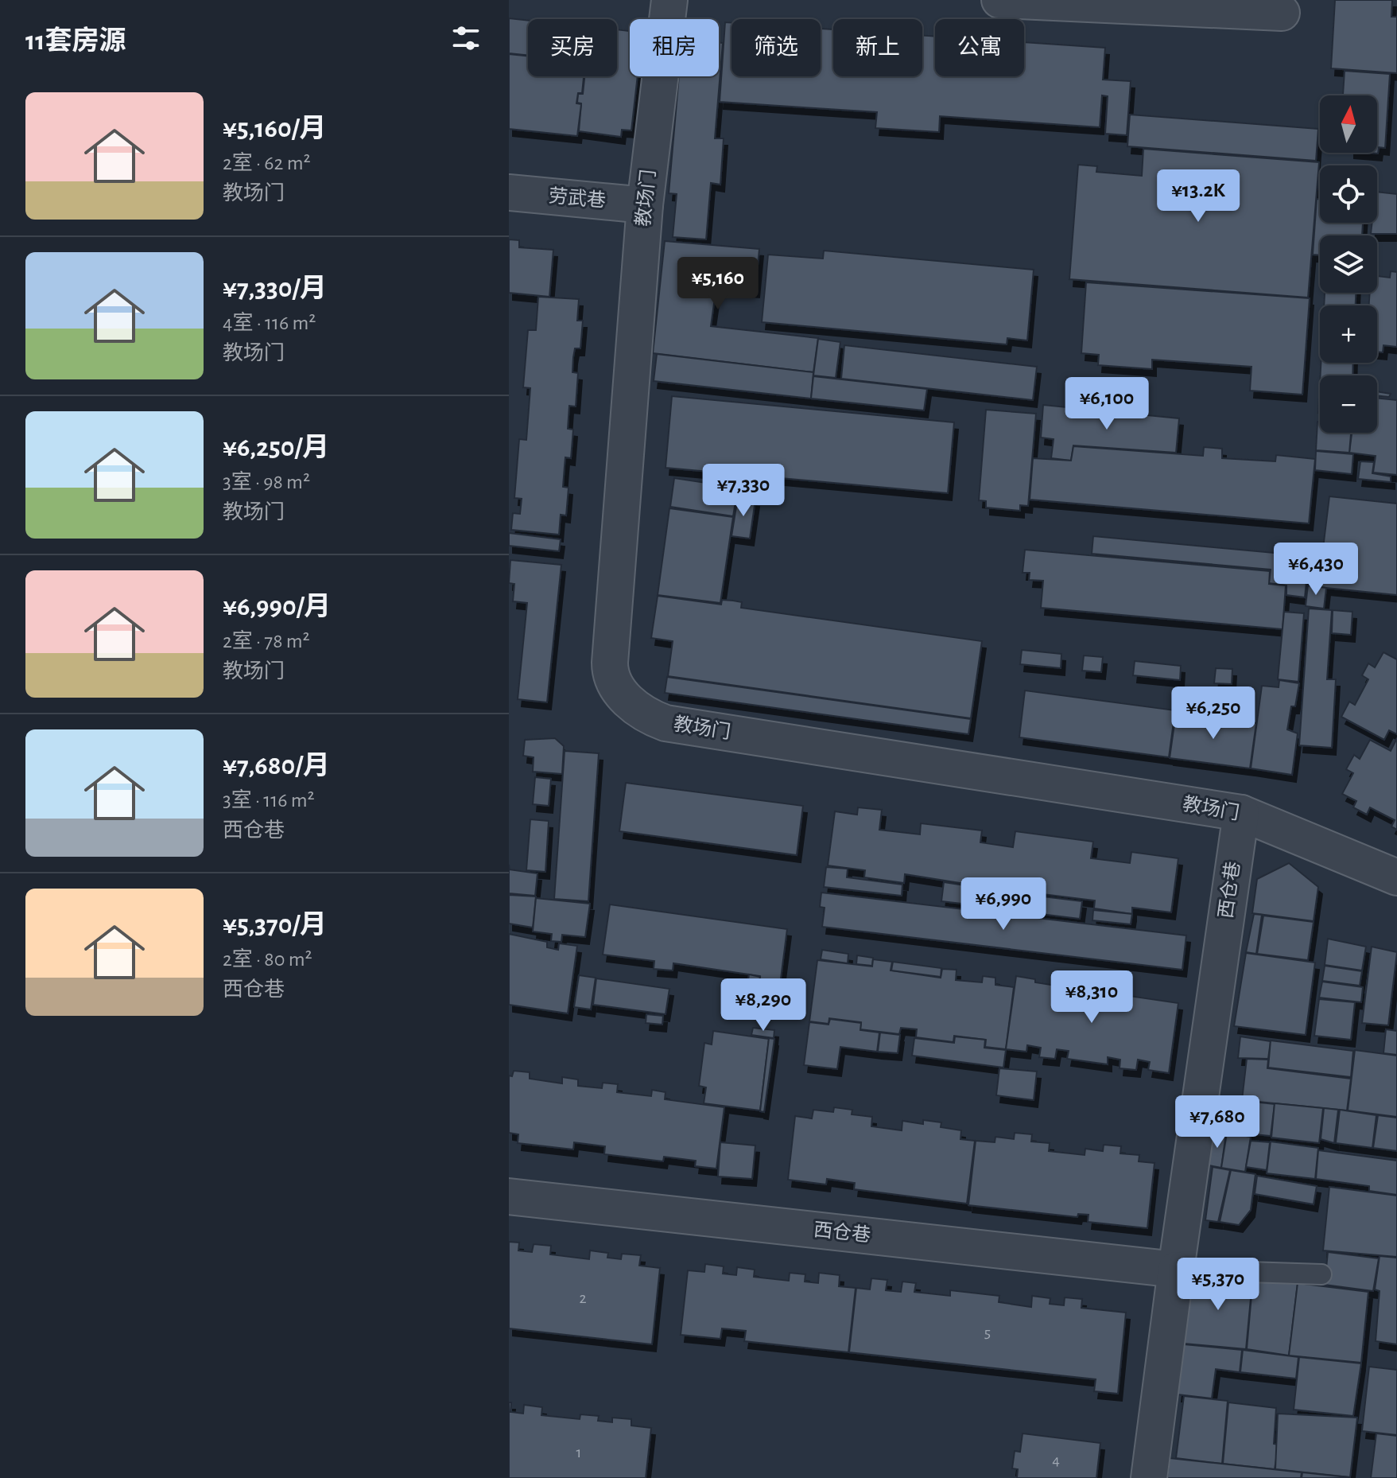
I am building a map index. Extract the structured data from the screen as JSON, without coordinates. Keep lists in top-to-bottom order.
{
  "streets": {
    "street": ["教场门", "劳武巷", "西仓巷"]
  },
  "crossings": [
    ["教场门", "劳武巷"],
    ["教场门", "西仓巷"]
  ],
  "house_numbers": [
    "2",
    "5",
    "1",
    "4"
  ],
  "north": "top",
  "page": {
    "heading": "11套房源",
    "chip": [
      "买房",
      "租房",
      "筛选",
      "新上",
      "公寓"
    ],
    "list": [
      {
        "name": "¥5,160/月",
        "note": "2室 · 62 m² · 教场门"
      },
      {
        "name": "¥7,330/月",
        "note": "4室 · 116 m² · 教场门"
      },
      {
        "name": "¥6,250/月",
        "note": "3室 · 98 m² · 教场门"
      },
      {
        "name": "¥6,990/月",
        "note": "2室 · 78 m² · 教场门"
      },
      {
        "name": "¥7,680/月",
        "note": "3室 · 116 m² · 西仓巷"
      },
      {
        "name": "¥5,370/月",
        "note": "2室 · 80 m² · 西仓巷"
      }
    ],
    "map_buttons": ["+", "−"],
    "price": [
      "¥13.2K",
      "¥5,160",
      "¥6,100",
      "¥7,330",
      "¥6,430",
      "¥6,250",
      "¥6,990",
      "¥8,310",
      "¥8,290",
      "¥7,680",
      "¥5,370"
    ]
  }
}
